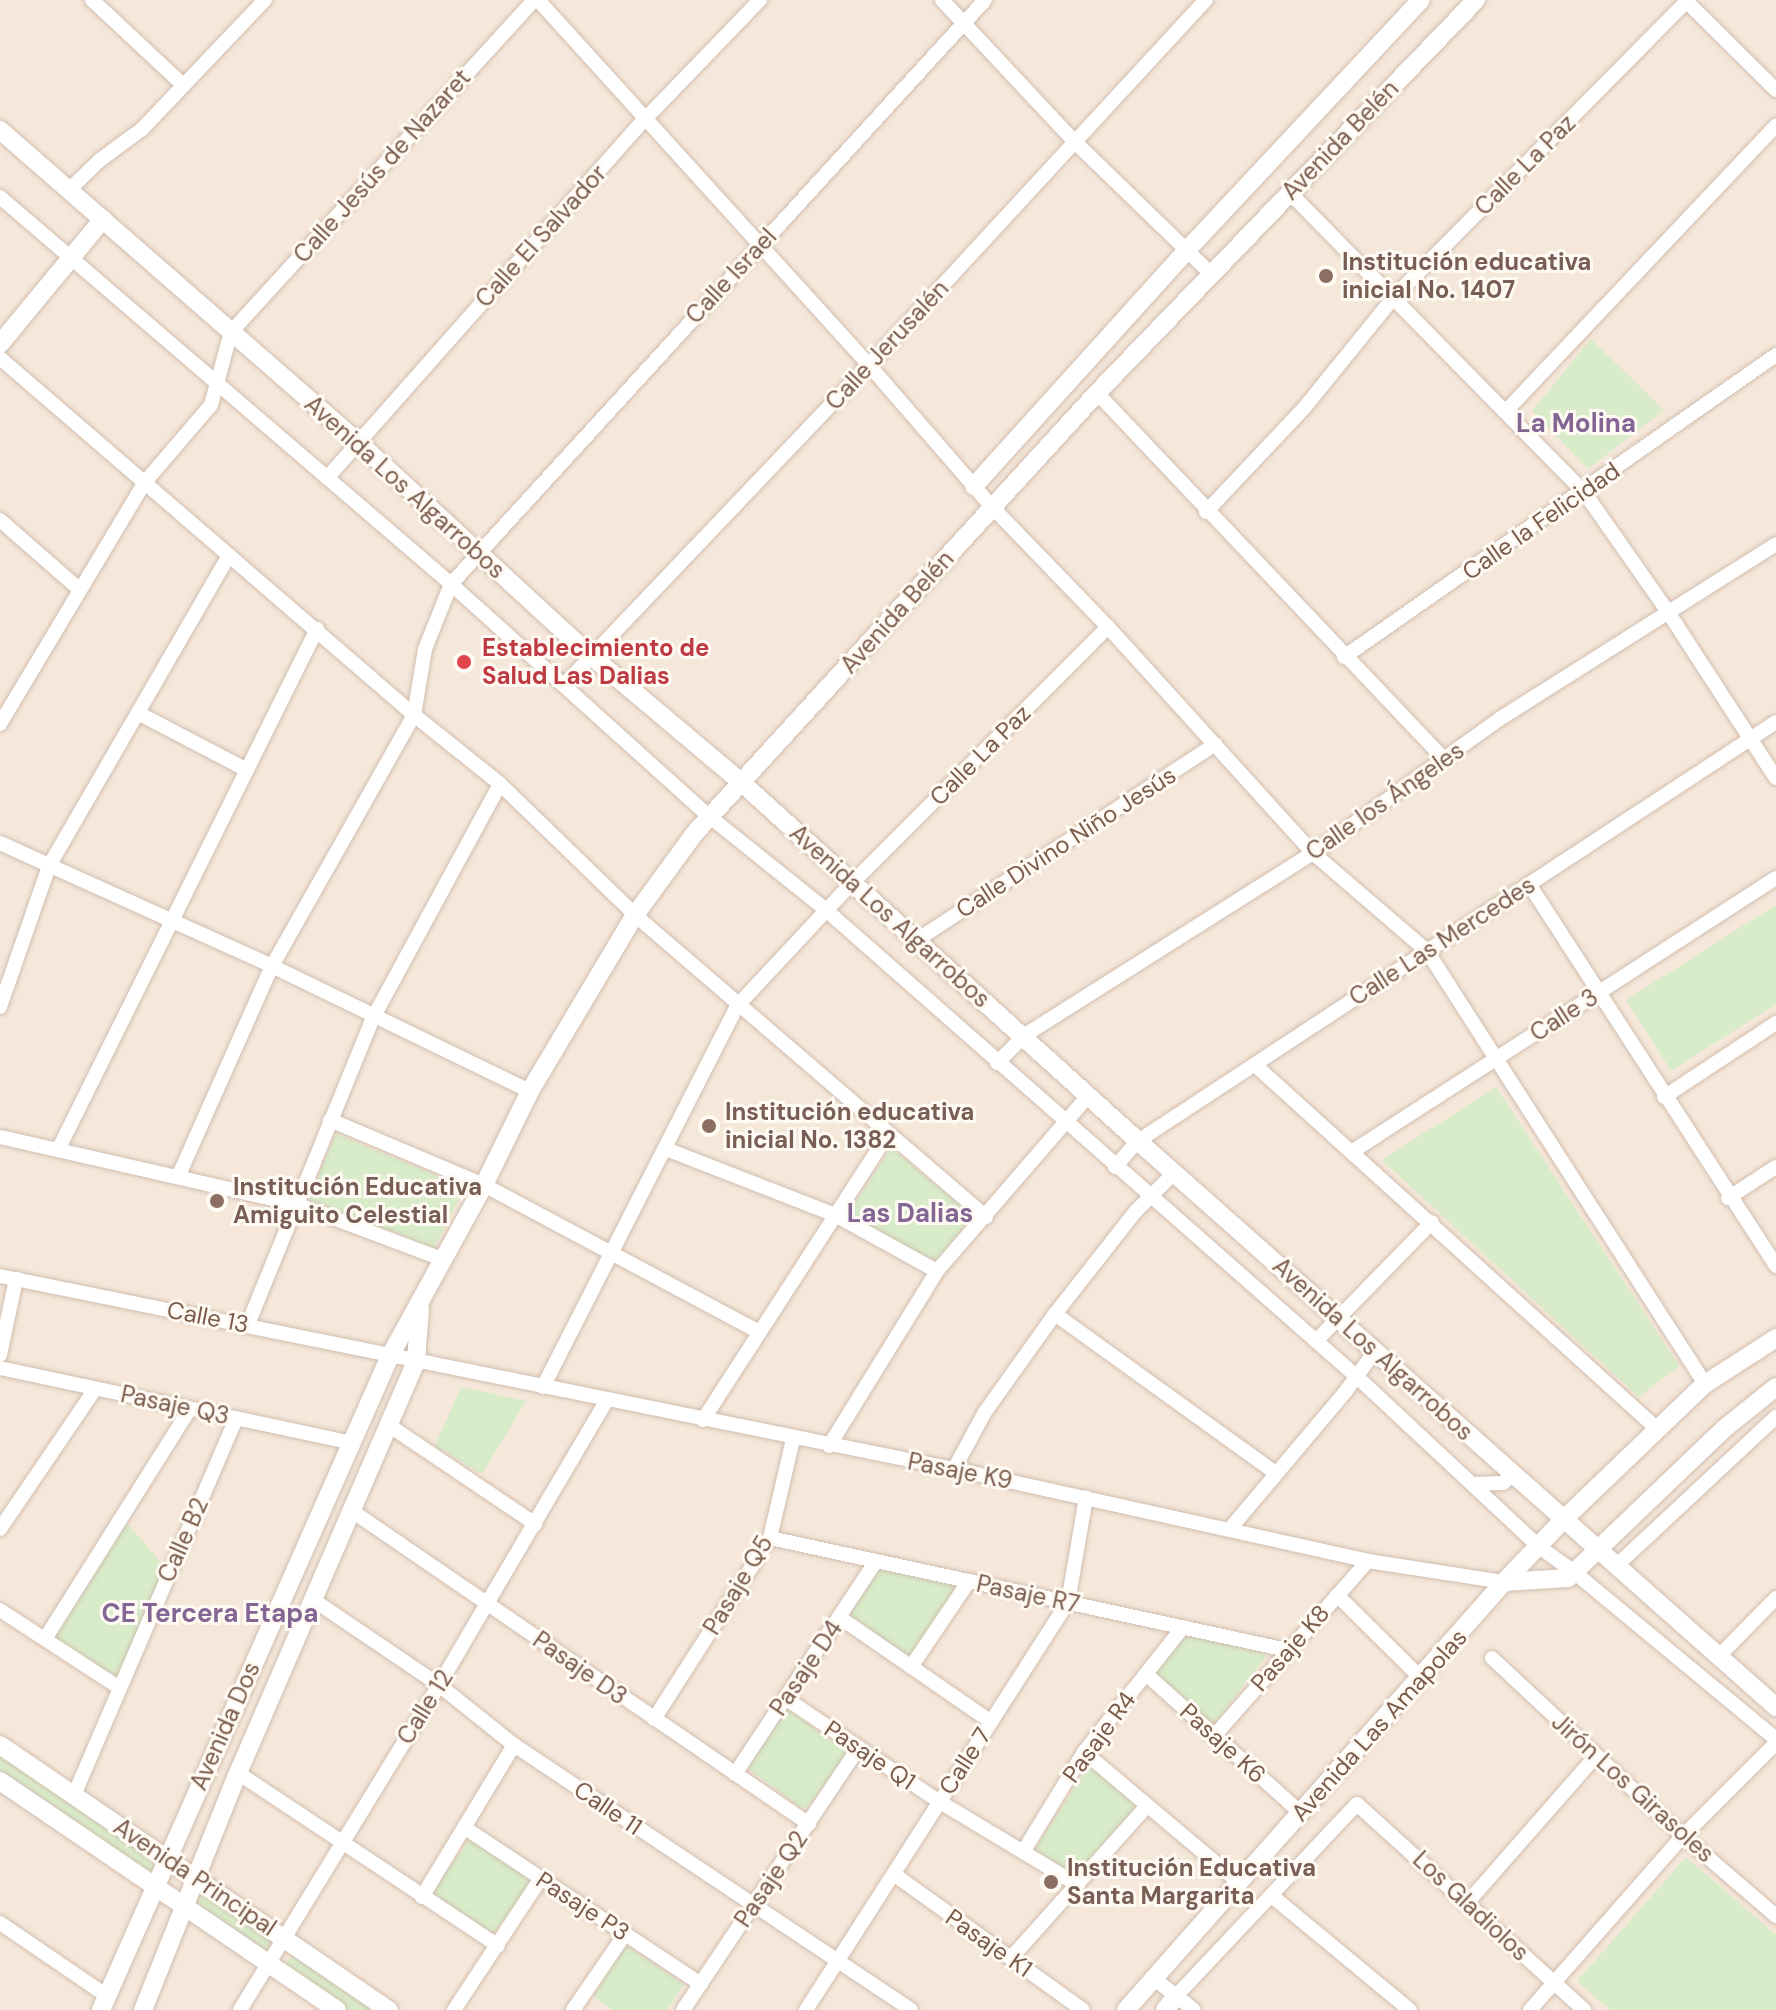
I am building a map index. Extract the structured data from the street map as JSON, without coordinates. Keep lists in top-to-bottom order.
{
  "streets": {
    "street": [
      "Avenida Belén",
      "Calle La Paz",
      "Calle Jesús de Nazaret",
      "Calle El Salvador",
      "Calle Israel",
      "Calle Jerusalén",
      "Avenida Los Algarrobos",
      "Calle la Felicidad",
      "Calle los Ángeles",
      "Calle Divino Niño Jesús",
      "Calle Las Mercedes",
      "Calle 3",
      "Calle 13",
      "Pasaje Q3",
      "Pasaje K9",
      "Calle B2",
      "Pasaje Q5",
      "Pasaje R7",
      "Pasaje K8",
      "Pasaje D3",
      "Pasaje D4",
      "Calle 12",
      "Avenida Las Amapolas",
      "Avenida Dos",
      "Pasaje R4",
      "Pasaje K6",
      "Pasaje Q1",
      "Calle 7",
      "Jirón Los Girasoles",
      "Calle 11",
      "Avenida Principal",
      "Pasaje Q2",
      "Pasaje P3",
      "Los Gladiolos",
      "Pasaje K1"
    ]
  },
  "crossings": [
    ["Avenida Belén", "Avenida Los Algarrobos"],
    ["Avenida Belén", "Calle 13"],
    ["Avenida Belén", "Pasaje K9"],
    ["Avenida Belén", "Avenida Dos"],
    ["Calle La Paz", "Avenida Los Algarrobos"],
    ["Calle La Paz", "Pasaje K9"],
    ["Calle Jesús de Nazaret", "Avenida Los Algarrobos"],
    ["Calle El Salvador", "Avenida Los Algarrobos"],
    ["Calle Israel", "Avenida Los Algarrobos"],
    ["Calle Jerusalén", "Avenida Los Algarrobos"],
    ["Avenida Los Algarrobos", "Calle los Ángeles"],
    ["Avenida Los Algarrobos", "Calle Divino Niño Jesús"],
    ["Avenida Los Algarrobos", "Calle Las Mercedes"],
    ["Avenida Los Algarrobos", "Avenida Las Amapolas"],
    ["Calle 13", "Pasaje K9"],
    ["Calle 13", "Avenida Dos"],
    ["Pasaje Q3", "Calle B2"],
    ["Pasaje Q3", "Avenida Dos"],
    ["Pasaje K9", "Pasaje Q5"],
    ["Pasaje K9", "Pasaje K8"],
    ["Pasaje K9", "Calle 12"],
    ["Pasaje K9", "Avenida Las Amapolas"],
    ["Pasaje K9", "Avenida Dos"],
    ["Pasaje K9", "Calle 7"],
    ["Calle B2", "Avenida Principal"],
    ["Pasaje Q5", "Pasaje R7"],
    ["Pasaje Q5", "Pasaje D3"],
    ["Pasaje R7", "Pasaje K8"],
    ["Pasaje R7", "Pasaje D4"],
    ["Pasaje R7", "Pasaje R4"],
    ["Pasaje R7", "Calle 7"],
    ["Pasaje K8", "Pasaje K6"],
    ["Pasaje D3", "Pasaje D4"],
    ["Pasaje D3", "Calle 12"],
    ["Pasaje D3", "Avenida Dos"],
    ["Pasaje D3", "Pasaje Q2"],
    ["Pasaje D4", "Pasaje Q1"],
    ["Calle 12", "Calle 11"],
    ["Calle 12", "Avenida Principal"],
    ["Avenida Las Amapolas", "Pasaje K6"],
    ["Avenida Dos", "Calle 11"],
    ["Avenida Dos", "Avenida Principal"],
    ["Pasaje R4", "Pasaje K6"],
    ["Pasaje R4", "Pasaje Q1"],
    ["Pasaje Q1", "Calle 7"],
    ["Pasaje Q1", "Pasaje Q2"],
    ["Calle 7", "Calle 11"],
    ["Calle 7", "Pasaje K1"],
    ["Calle 11", "Pasaje Q2"],
    ["Pasaje Q2", "Pasaje P3"]
  ],
  "districts": ["La Molina", "Las Dalias", "CE Tercera Etapa"],
  "places": [
    "Institución educativa inicial No. 1407",
    "Establecimiento de Salud Las Dalias",
    "Institución educativa inicial No. 1382",
    "Institución Educativa Amiguito Celestial",
    "Institución Educativa Santa Margarita"
  ]
}
